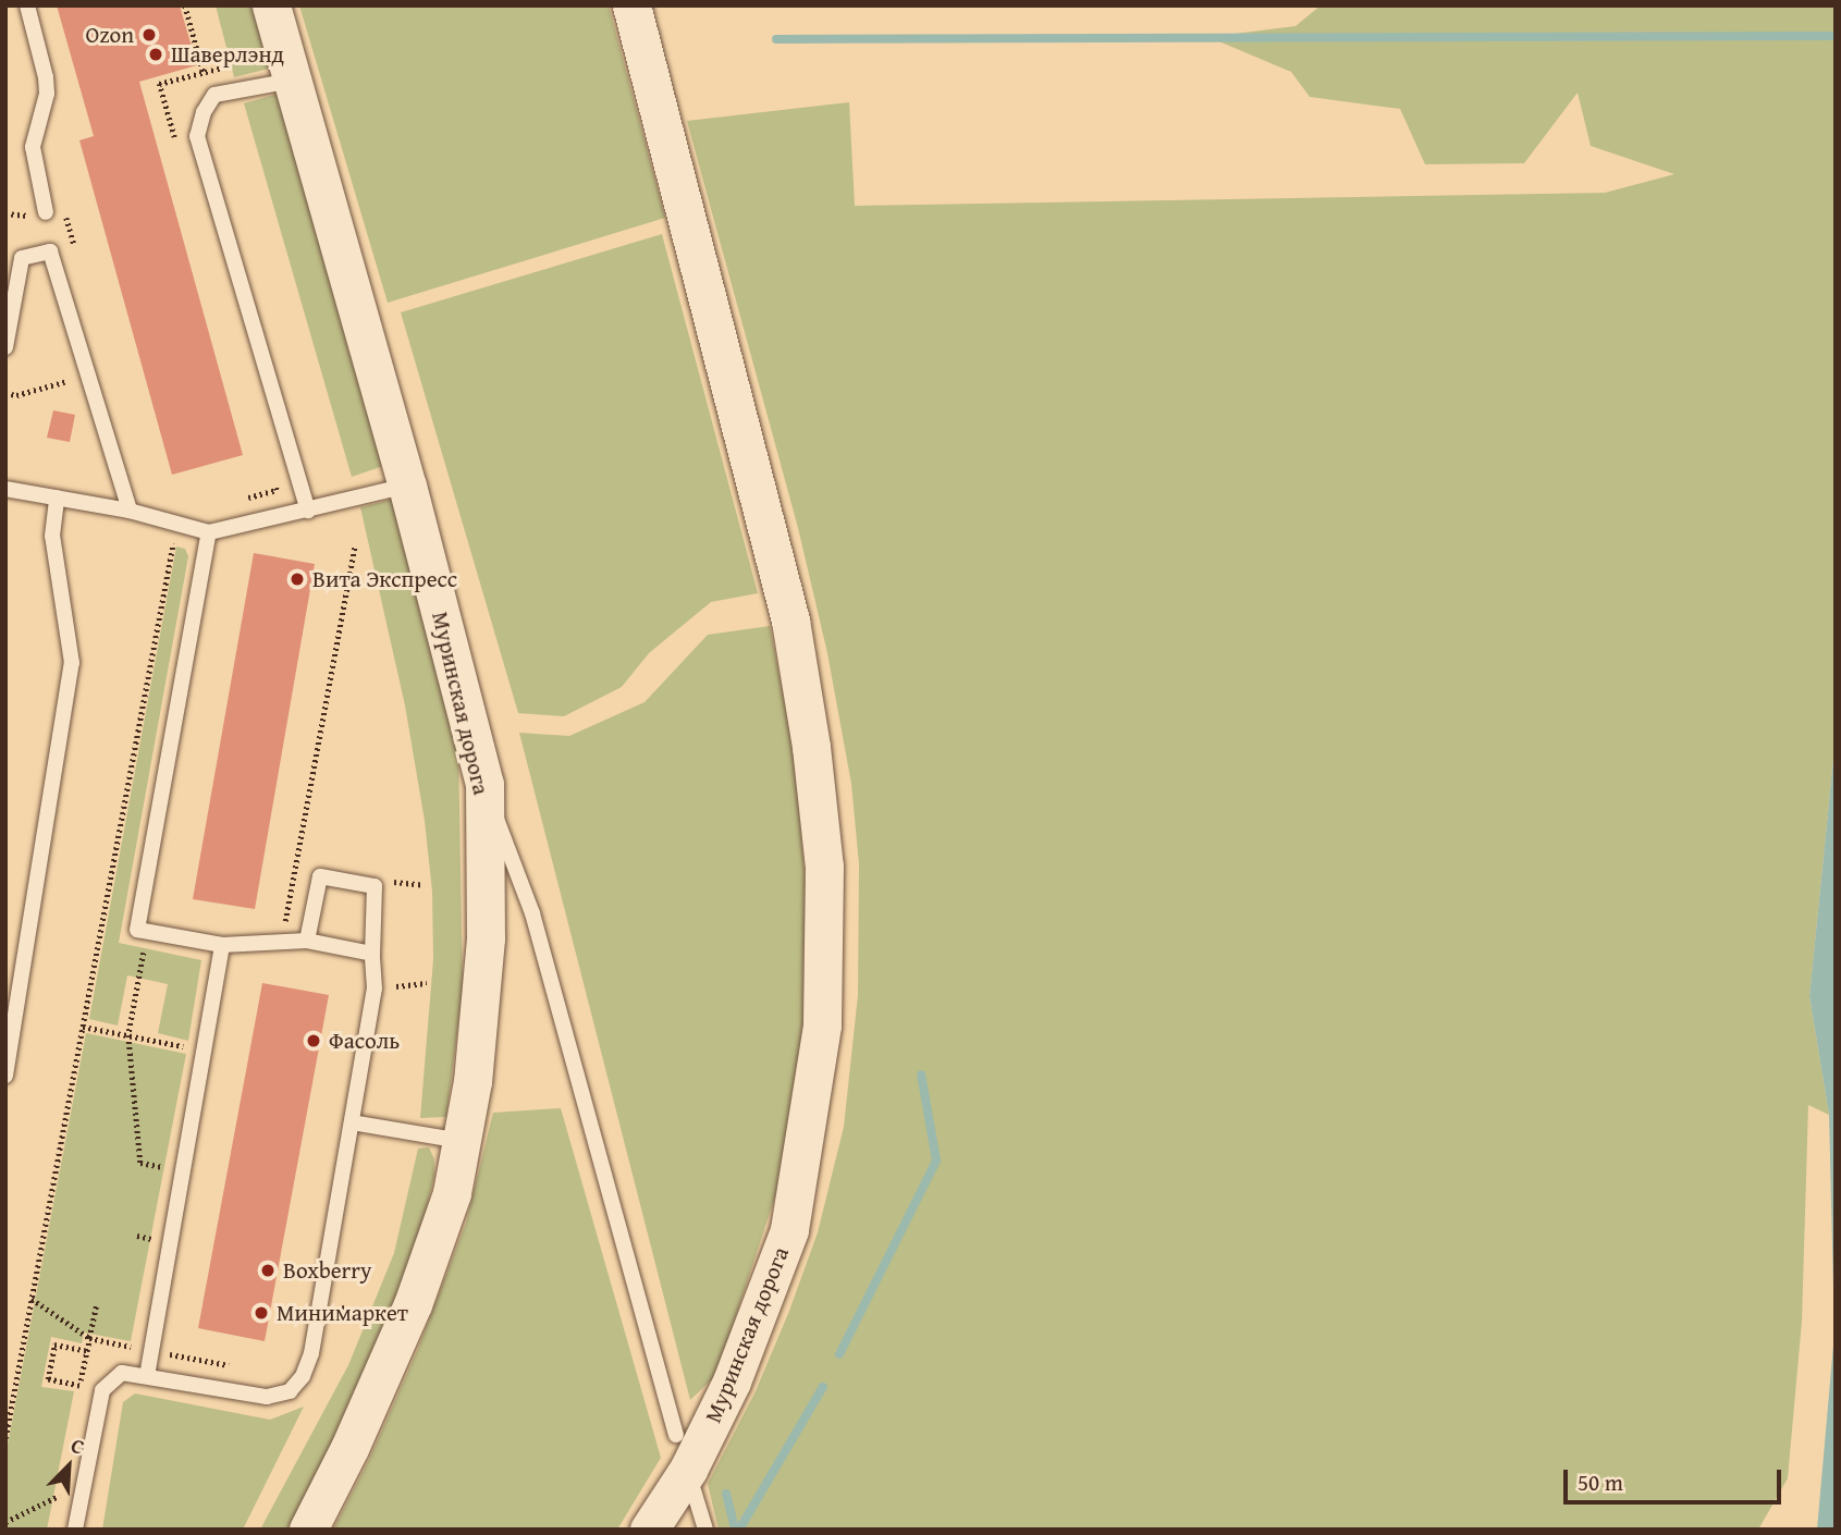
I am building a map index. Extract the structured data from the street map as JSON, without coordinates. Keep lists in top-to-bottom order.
{
  "streets": {
    "street": ["Муринская дорога"]
  },
  "places": [
    "Ozon",
    "Шаверлэнд",
    "Вита Экспресс",
    "Фасоль",
    "Boxberry",
    "Минимаркет"
  ],
  "scale_bar": "50 m",
  "north": "top right"
}
